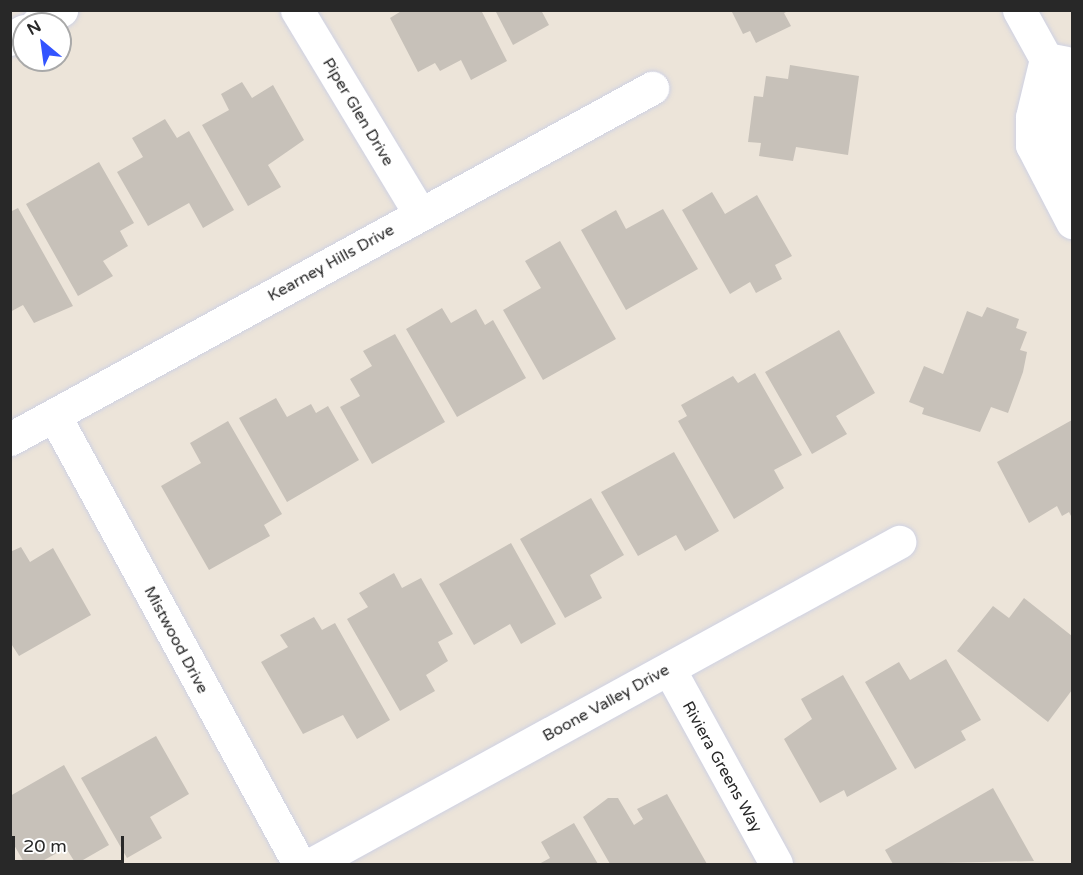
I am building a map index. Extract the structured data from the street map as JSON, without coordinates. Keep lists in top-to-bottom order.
{
  "streets": {
    "street": [
      "Piper Glen Drive",
      "Kearney Hills Drive",
      "Mistwood Drive",
      "Boone Valley Drive",
      "Riviera Greens Way"
    ]
  },
  "crossings": [
    ["Piper Glen Drive", "Kearney Hills Drive"],
    ["Kearney Hills Drive", "Mistwood Drive"],
    ["Boone Valley Drive", "Riviera Greens Way"]
  ],
  "scale_bar": "20 m",
  "north": "top left"
}
